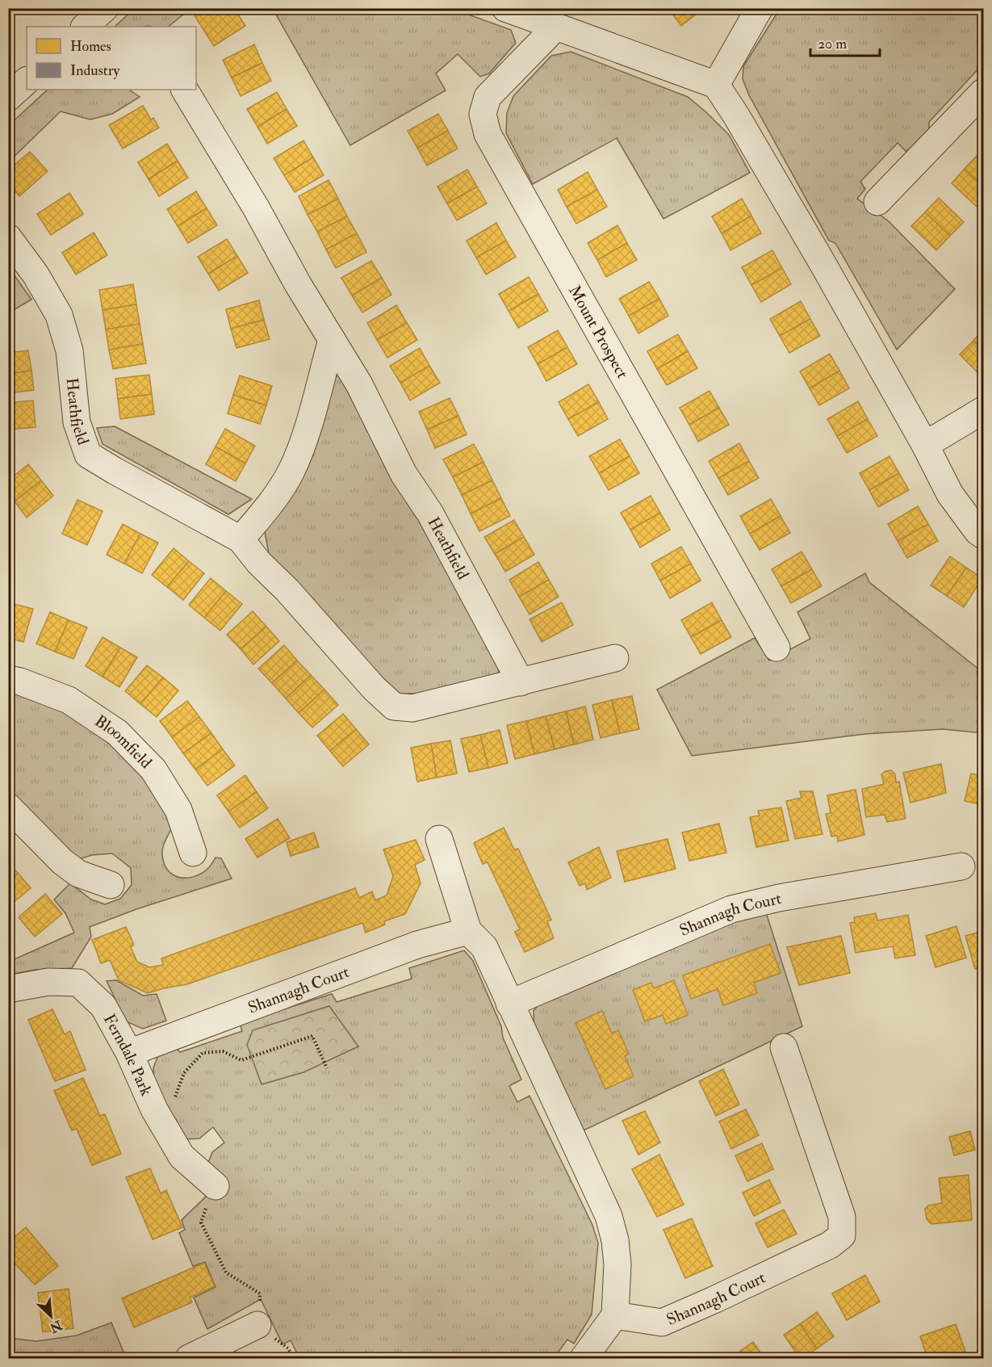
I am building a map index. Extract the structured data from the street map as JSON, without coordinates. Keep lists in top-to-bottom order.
{
  "streets": {
    "street": [
      "Mount Prospect",
      "Heathfield",
      "Bloomfield",
      "Shannagh Court",
      "Ferndale Park"
    ]
  },
  "crossings": [
    ["Shannagh Court", "Ferndale Park"]
  ],
  "legend": ["Homes", "Industry"],
  "scale_bar": "20 m",
  "north": "bottom right"
}
